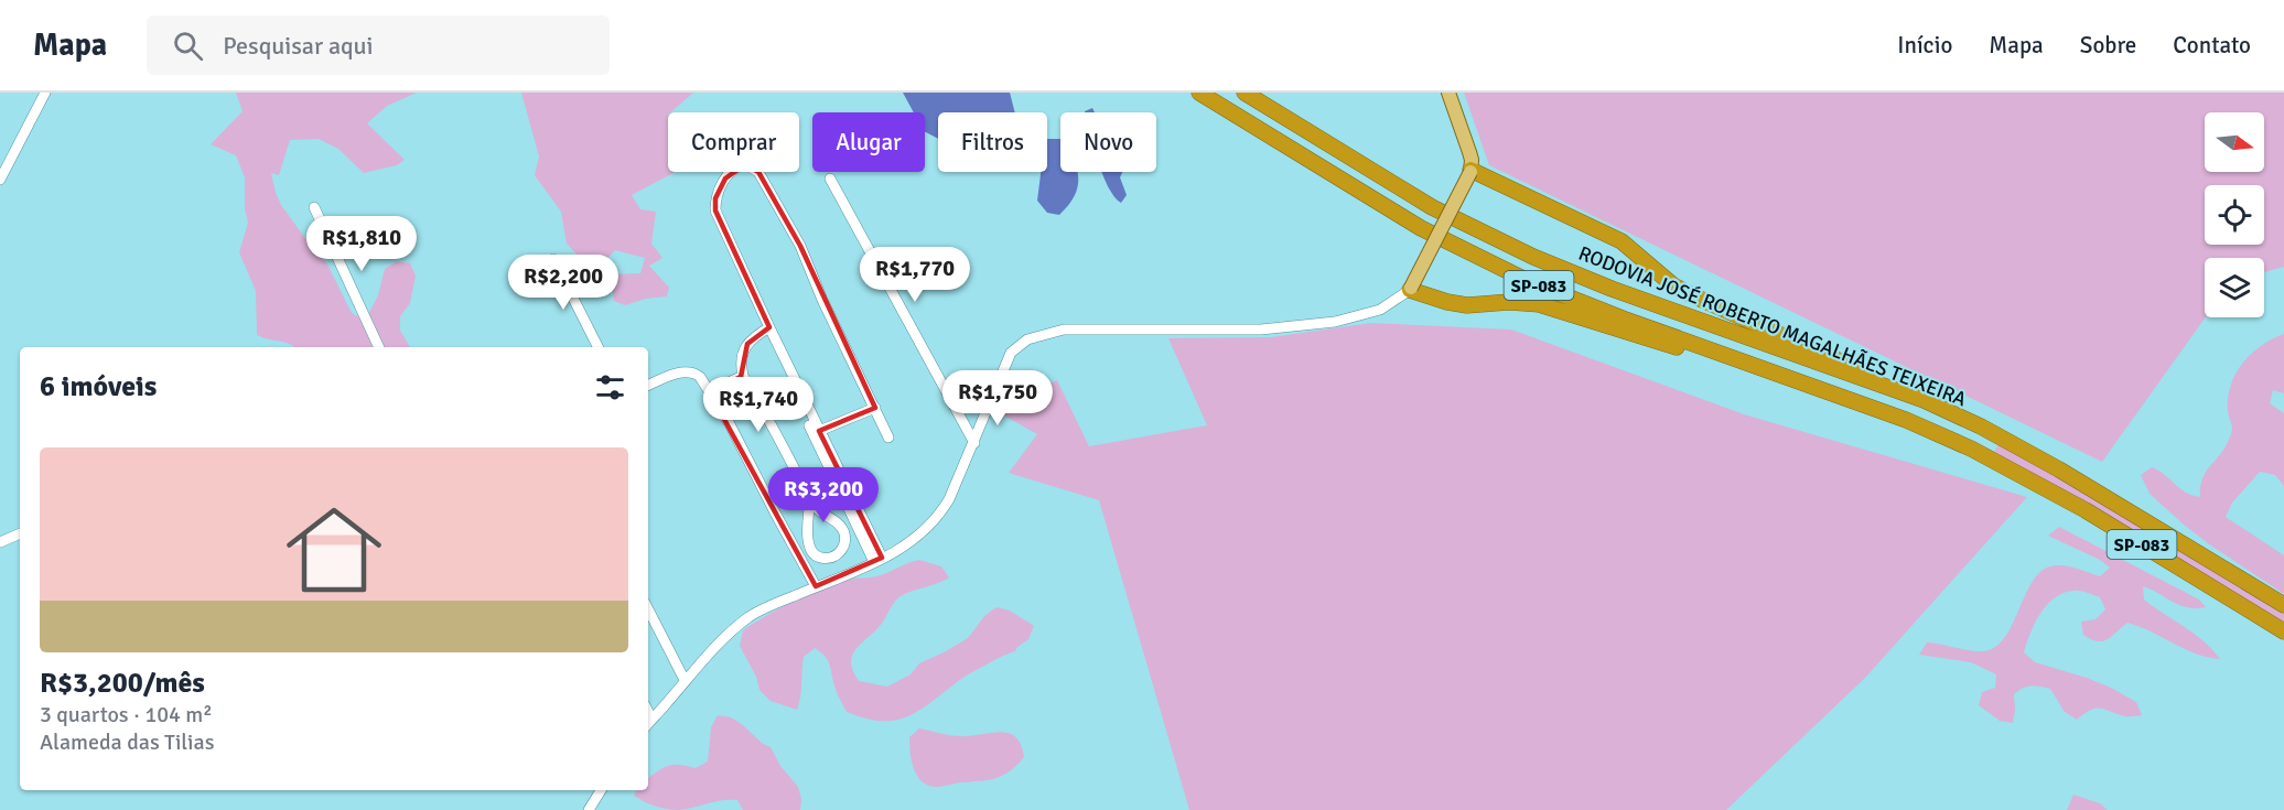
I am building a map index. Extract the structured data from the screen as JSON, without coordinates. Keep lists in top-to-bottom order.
{
  "streets": {
    "highway": ["SP-083", "RODOVIA JOSÉ ROBERTO MAGALHÃES TEIXEIRA"]
  },
  "north": "right",
  "page": {
    "header": "Mapa",
    "search": "Pesquisar aqui",
    "nav": [
      "Início",
      "Mapa",
      "Sobre",
      "Contato"
    ],
    "chip": [
      "Comprar",
      "Alugar",
      "Filtros",
      "Novo"
    ],
    "price": [
      "R$1,810",
      "R$1,770",
      "R$2,200",
      "R$1,750",
      "R$1,740",
      "R$3,200"
    ],
    "heading": "6 imóveis",
    "list": [
      {
        "name": "R$3,200/mês",
        "note": "3 quartos · 104 m² · Alameda das Tilias"
      }
    ]
  }
}
